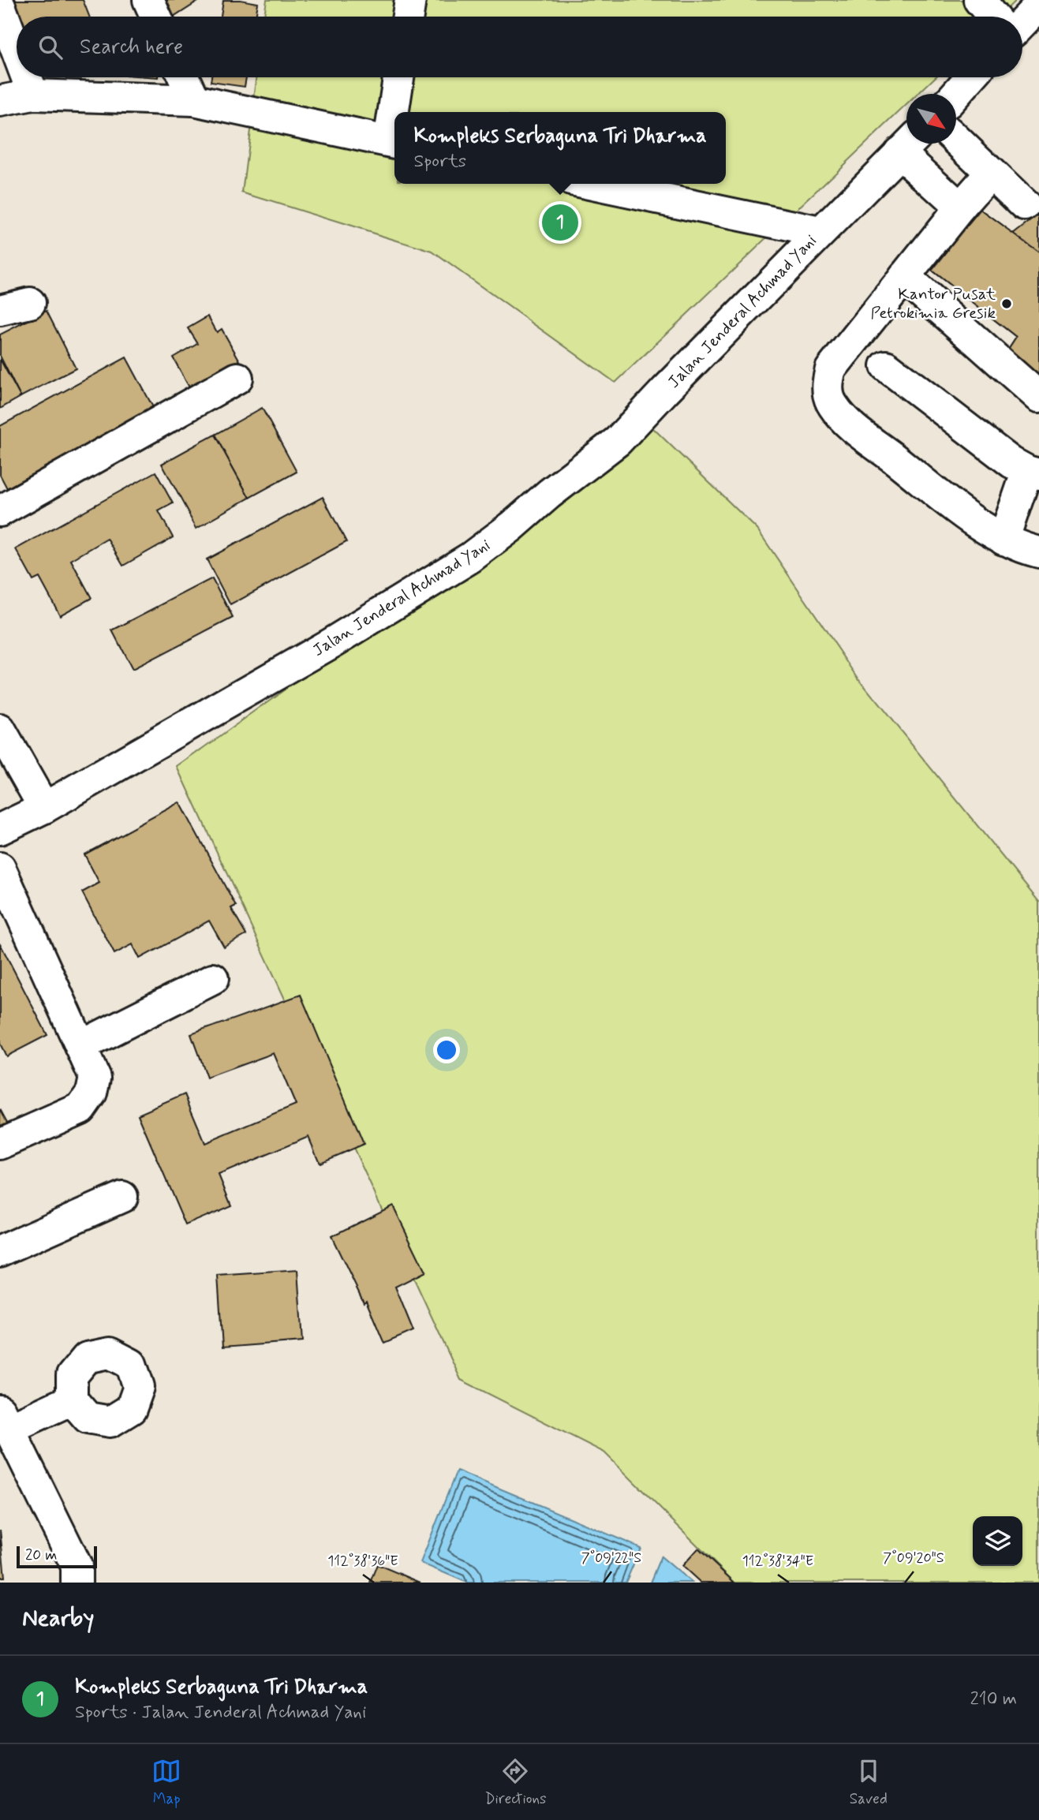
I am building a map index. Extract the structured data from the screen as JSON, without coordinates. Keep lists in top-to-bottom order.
{
  "streets": {
    "street": ["Jalan Jenderal Achmad Yani"]
  },
  "places": ["Kantor Pusat Petrokimia Gresik"],
  "scale_bar": "20 m",
  "north": "bottom right",
  "page": {
    "search": "Search here",
    "popup": ["Kompleks Serbaguna Tri Dharma", "Sports"],
    "pins": "1",
    "scale": "20 m",
    "heading": "Nearby",
    "list": [
      {
        "mark": "1",
        "name": "Kompleks Serbaguna Tri Dharma",
        "note": "Sports · Jalan Jenderal Achmad Yani",
        "value": "210 m"
      }
    ],
    "nav": ["Map", "Directions", "Saved"]
  },
  "coordinates": [
    "7°09'22\"S",
    "7°09'20\"S",
    "112°38'36\"E",
    "112°38'34\"E"
  ]
}
